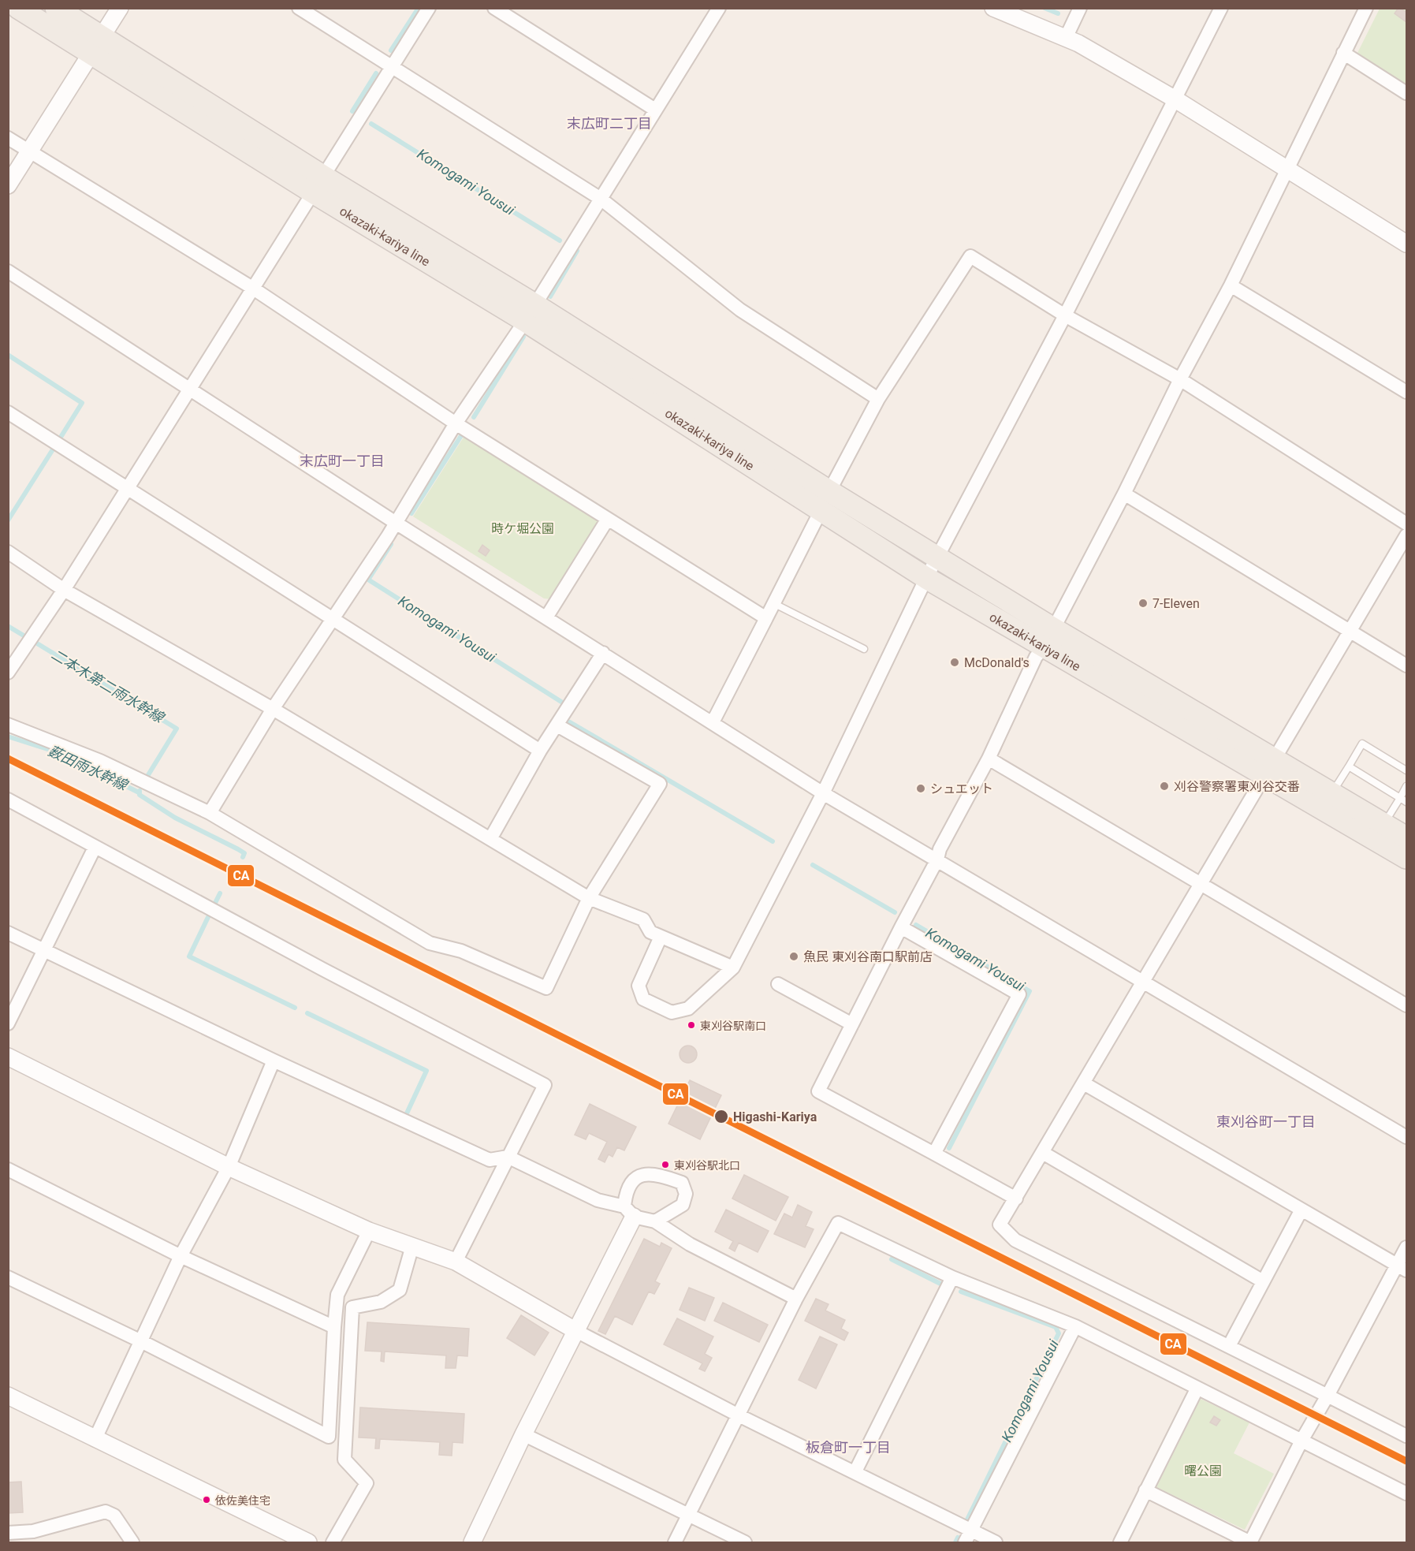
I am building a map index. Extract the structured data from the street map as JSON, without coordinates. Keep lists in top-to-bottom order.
{
  "streets": {
    "main road": ["okazaki-kariya line"]
  },
  "districts": [
    "末広町二丁目",
    "末広町一丁目",
    "東刈谷町一丁目",
    "板倉町一丁目"
  ],
  "water": ["Komogami Yousui", "二本木第二雨水幹線", "薮田雨水幹線"],
  "parks": ["時ケ堀公園", "曙公園"],
  "places": [
    "7-Eleven",
    "McDonald's",
    "刈谷警察署東刈谷交番",
    "シュエット",
    "魚民 東刈谷南口駅前店",
    "東刈谷駅南口",
    "Higashi-Kariya",
    "東刈谷駅北口",
    "依佐美住宅"
  ],
  "lines": ["transit line CA"]
}
